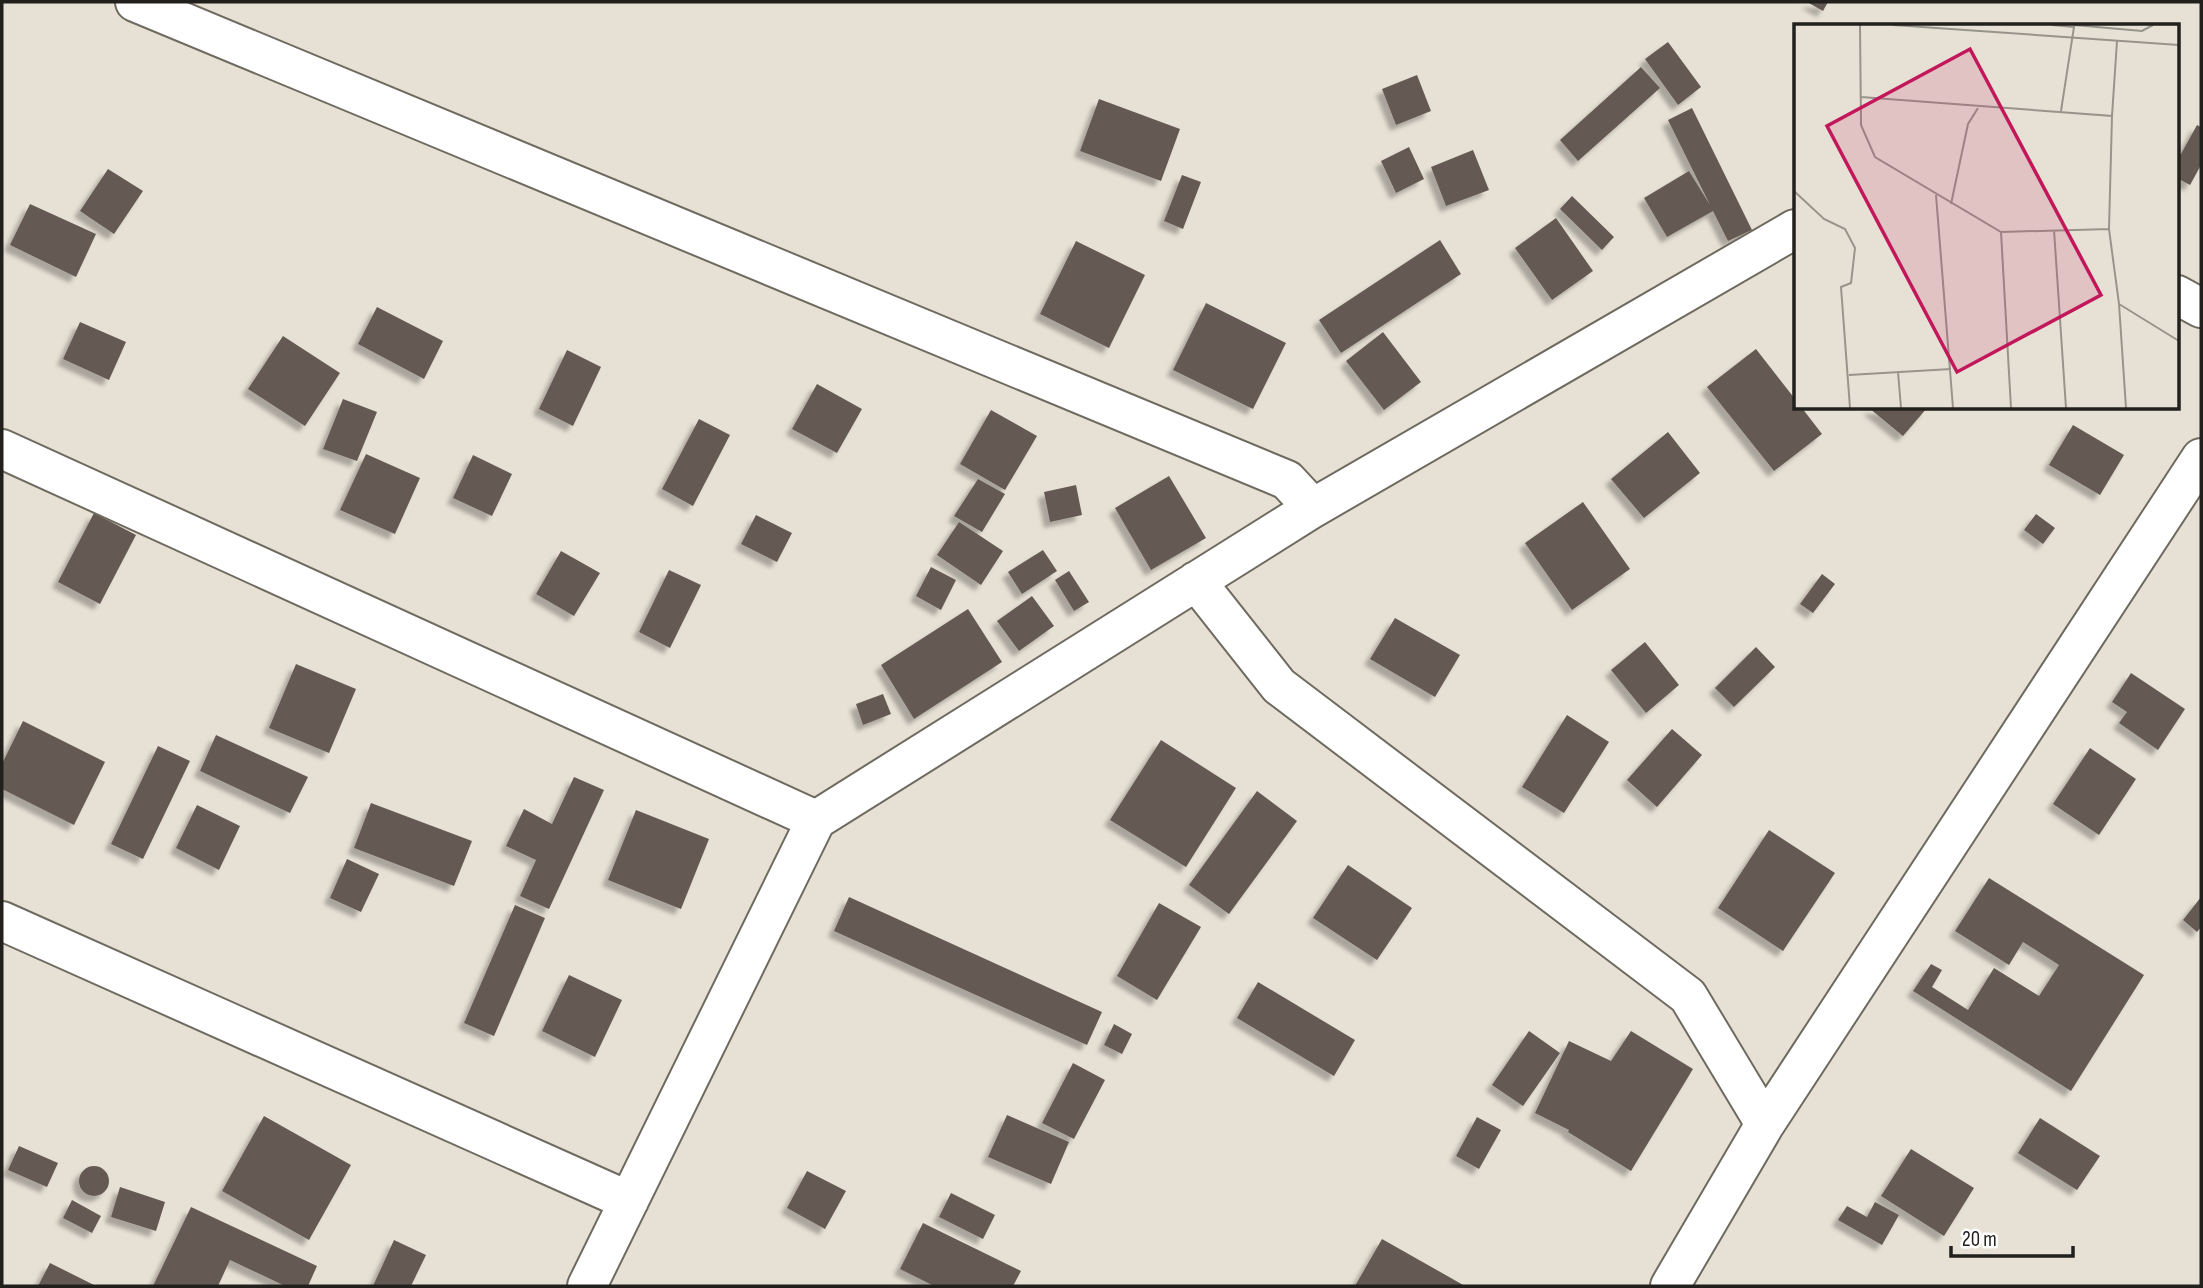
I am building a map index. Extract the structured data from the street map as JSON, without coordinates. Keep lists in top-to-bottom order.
{
  "scale_bar": "20 m"
}
